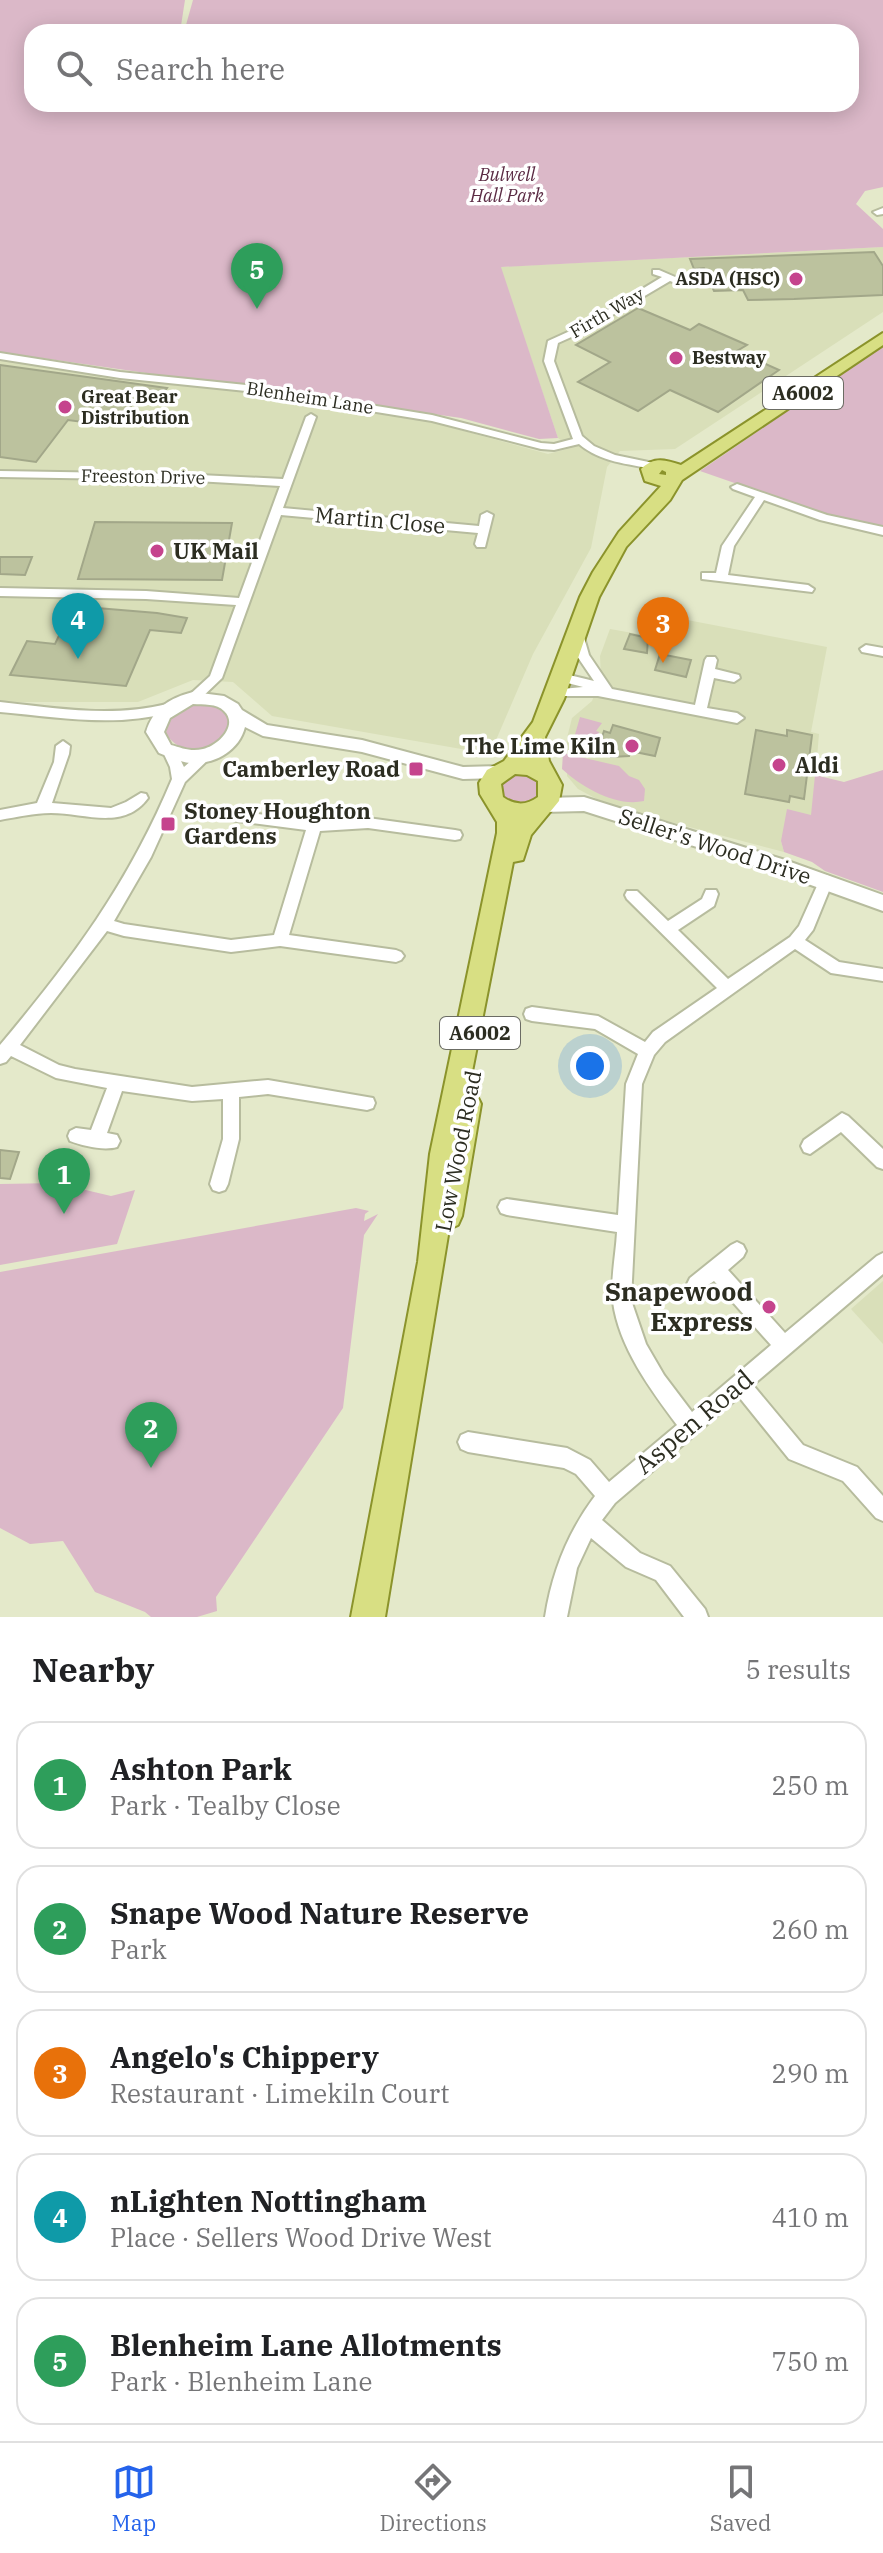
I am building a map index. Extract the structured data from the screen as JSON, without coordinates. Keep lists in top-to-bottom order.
{
  "streets": {
    "main road": ["A6002", "Low Wood Road"],
    "street": [
      "Firth Way",
      "Blenheim Lane",
      "Freeston Drive",
      "Martin Close",
      "Seller's Wood Drive",
      "Aspen Road"
    ]
  },
  "crossings": [
    ["Firth Way", "Blenheim Lane"],
    ["A6002", "Seller's Wood Drive"],
    ["A6002", "Low Wood Road"],
    ["Seller's Wood Drive", "Low Wood Road"]
  ],
  "parks": ["Bulwell Hall Park"],
  "places": {
    "other": [
      "ASDA (HSC)",
      "Bestway",
      "Great Bear Distribution",
      "UK Mail",
      "The Lime Kiln",
      "Aldi",
      "Snapewood Express"
    ],
    "transit": ["Camberley Road", "Stoney Houghton Gardens"]
  },
  "page": {
    "search": "Search here",
    "pins": [
      "5",
      "4",
      "3",
      "1",
      "2"
    ],
    "heading": ["Nearby", "5 results"],
    "list": [
      {
        "mark": "1",
        "name": "Ashton Park",
        "note": "Park · Tealby Close",
        "value": "250 m"
      },
      {
        "mark": "2",
        "name": "Snape Wood Nature Reserve",
        "note": "Park",
        "value": "260 m"
      },
      {
        "mark": "3",
        "name": "Angelo's Chippery",
        "note": "Restaurant · Limekiln Court",
        "value": "290 m"
      },
      {
        "mark": "4",
        "name": "nLighten Nottingham",
        "note": "Place · Sellers Wood Drive West",
        "value": "410 m"
      },
      {
        "mark": "5",
        "name": "Blenheim Lane Allotments",
        "note": "Park · Blenheim Lane",
        "value": "750 m"
      }
    ],
    "nav": ["Map", "Directions", "Saved"]
  }
}
